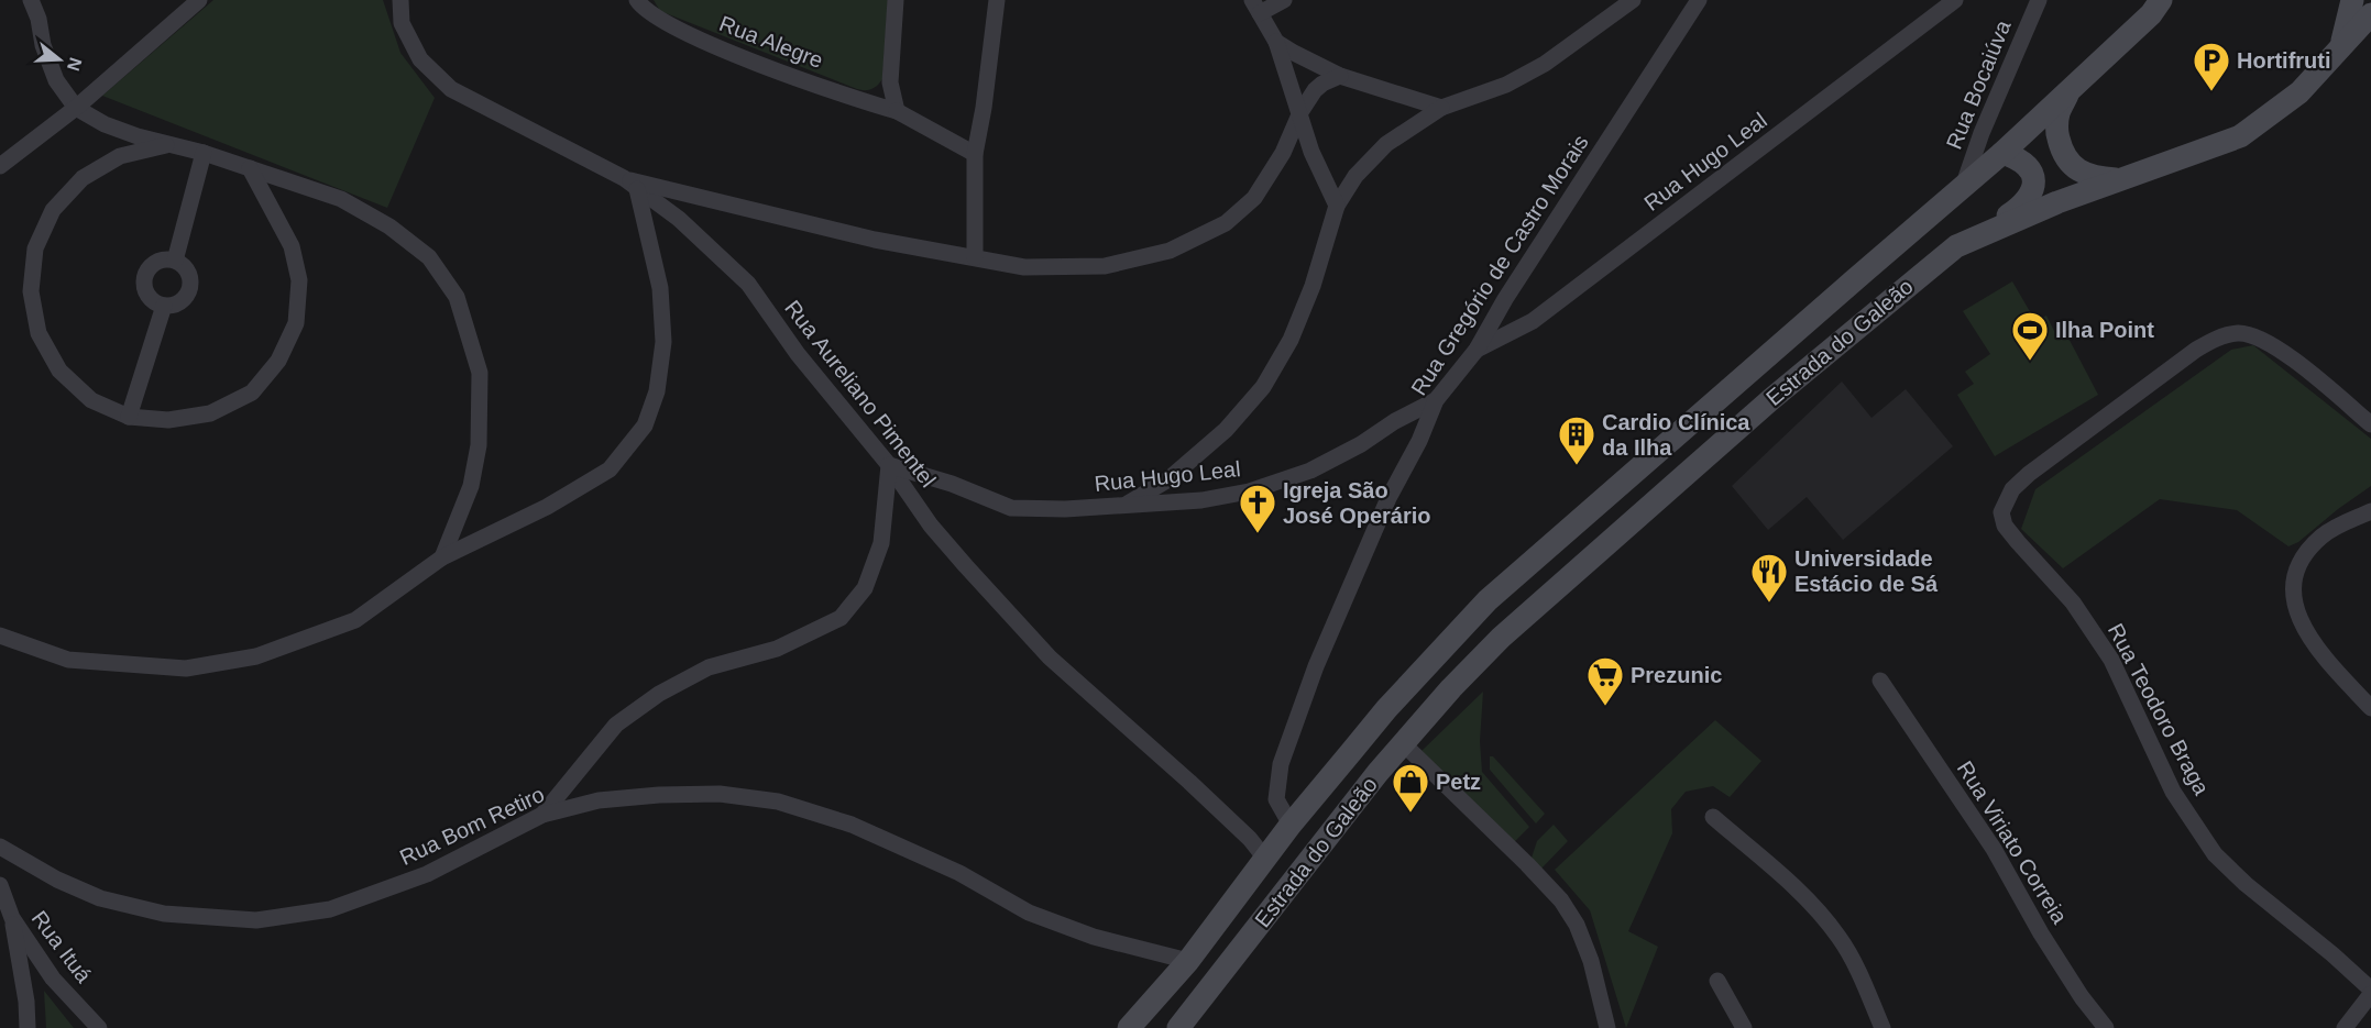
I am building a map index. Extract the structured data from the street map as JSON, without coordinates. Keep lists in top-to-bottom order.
{
  "streets": {
    "main road": ["Estrada do Galeão"],
    "street": [
      "Rua Alegre",
      "Rua Bocaiúva",
      "Rua Hugo Leal",
      "Rua Gregório de Castro Morais",
      "Rua Aureliano Pimentel",
      "Rua Teodoro Braga",
      "Rua Bom Retiro",
      "Rua Viriato Correia",
      "Rua Ituá"
    ]
  },
  "crossings": [
    ["Rua Bocaiúva", "Estrada do Galeão"],
    ["Rua Hugo Leal", "Rua Gregório de Castro Morais"],
    ["Rua Hugo Leal", "Rua Aureliano Pimentel"],
    ["Rua Gregório de Castro Morais", "Estrada do Galeão"],
    ["Estrada do Galeão", "Rua Aureliano Pimentel"],
    ["Estrada do Galeão", "Rua Bom Retiro"]
  ],
  "places": {
    "parking": ["Hortifruti"],
    "sports": ["Ilha Point"],
    "building": ["Cardio Clínica da Ilha"],
    "church": ["Igreja São José Operário"],
    "restaurant": ["Universidade Estácio de Sá"],
    "supermarket": ["Prezunic"],
    "shop": ["Petz"]
  },
  "north": "right"
}
